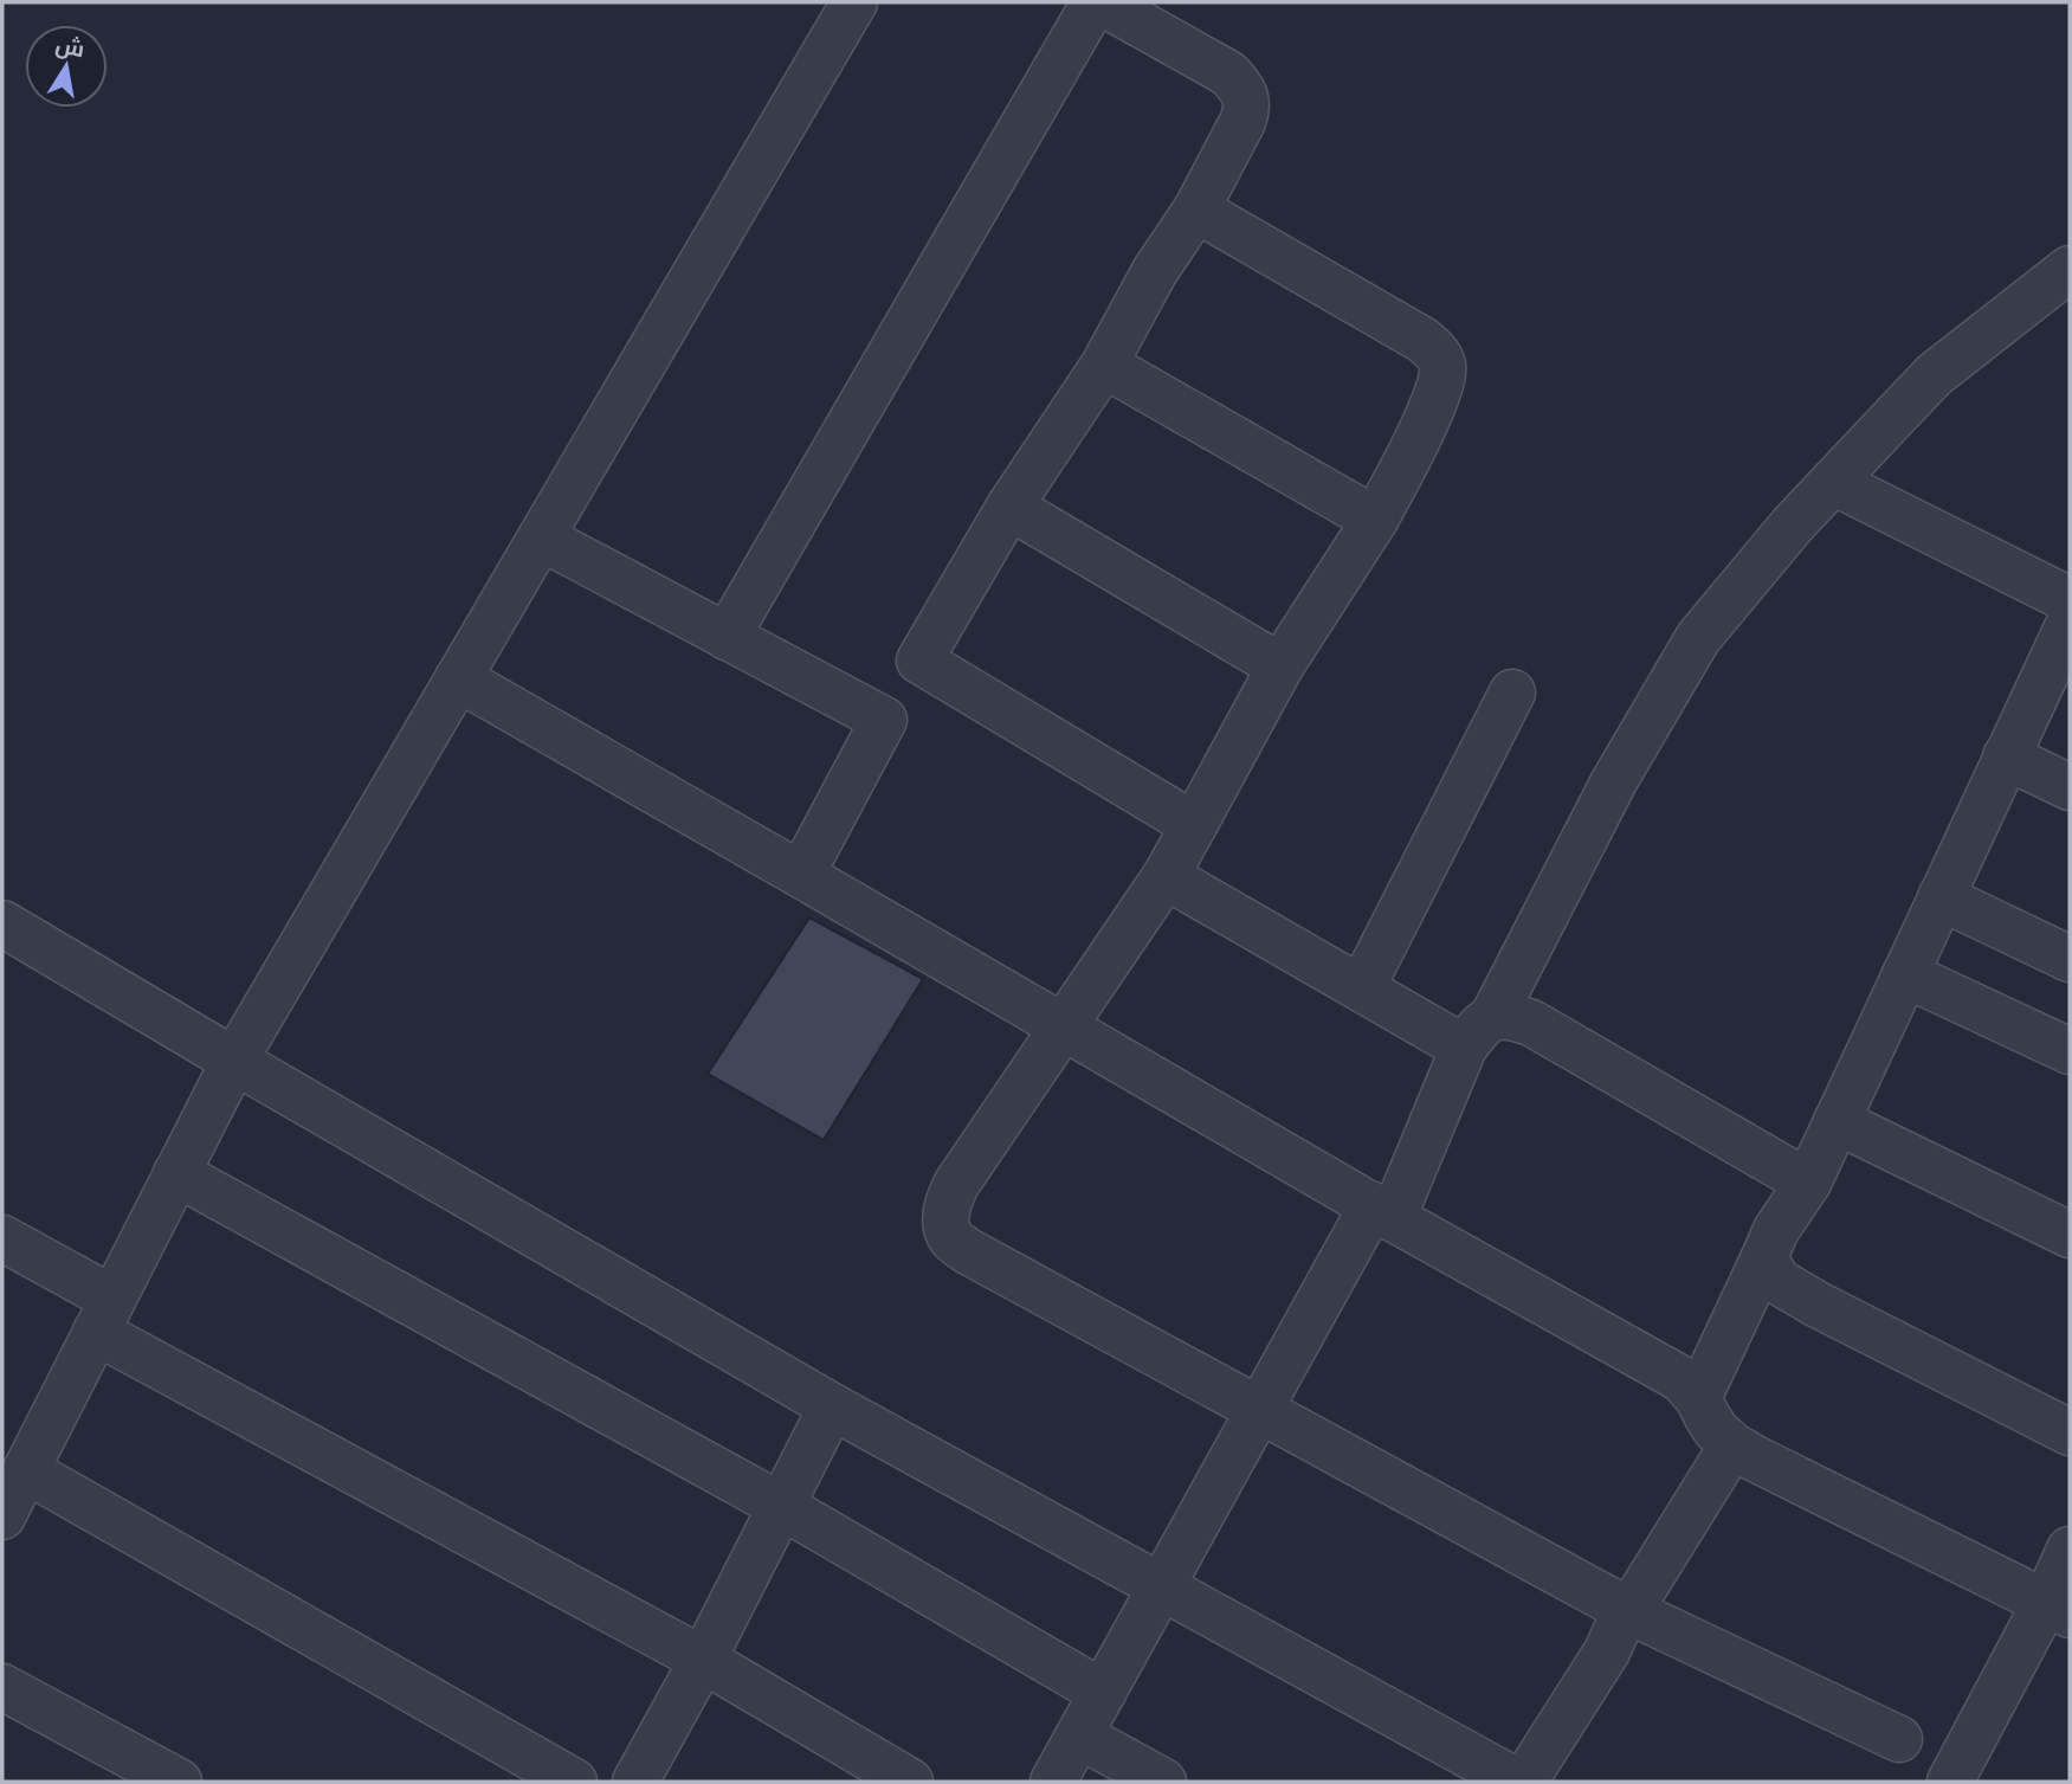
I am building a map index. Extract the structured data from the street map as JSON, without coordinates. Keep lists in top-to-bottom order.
{
  "north": "top"
}
